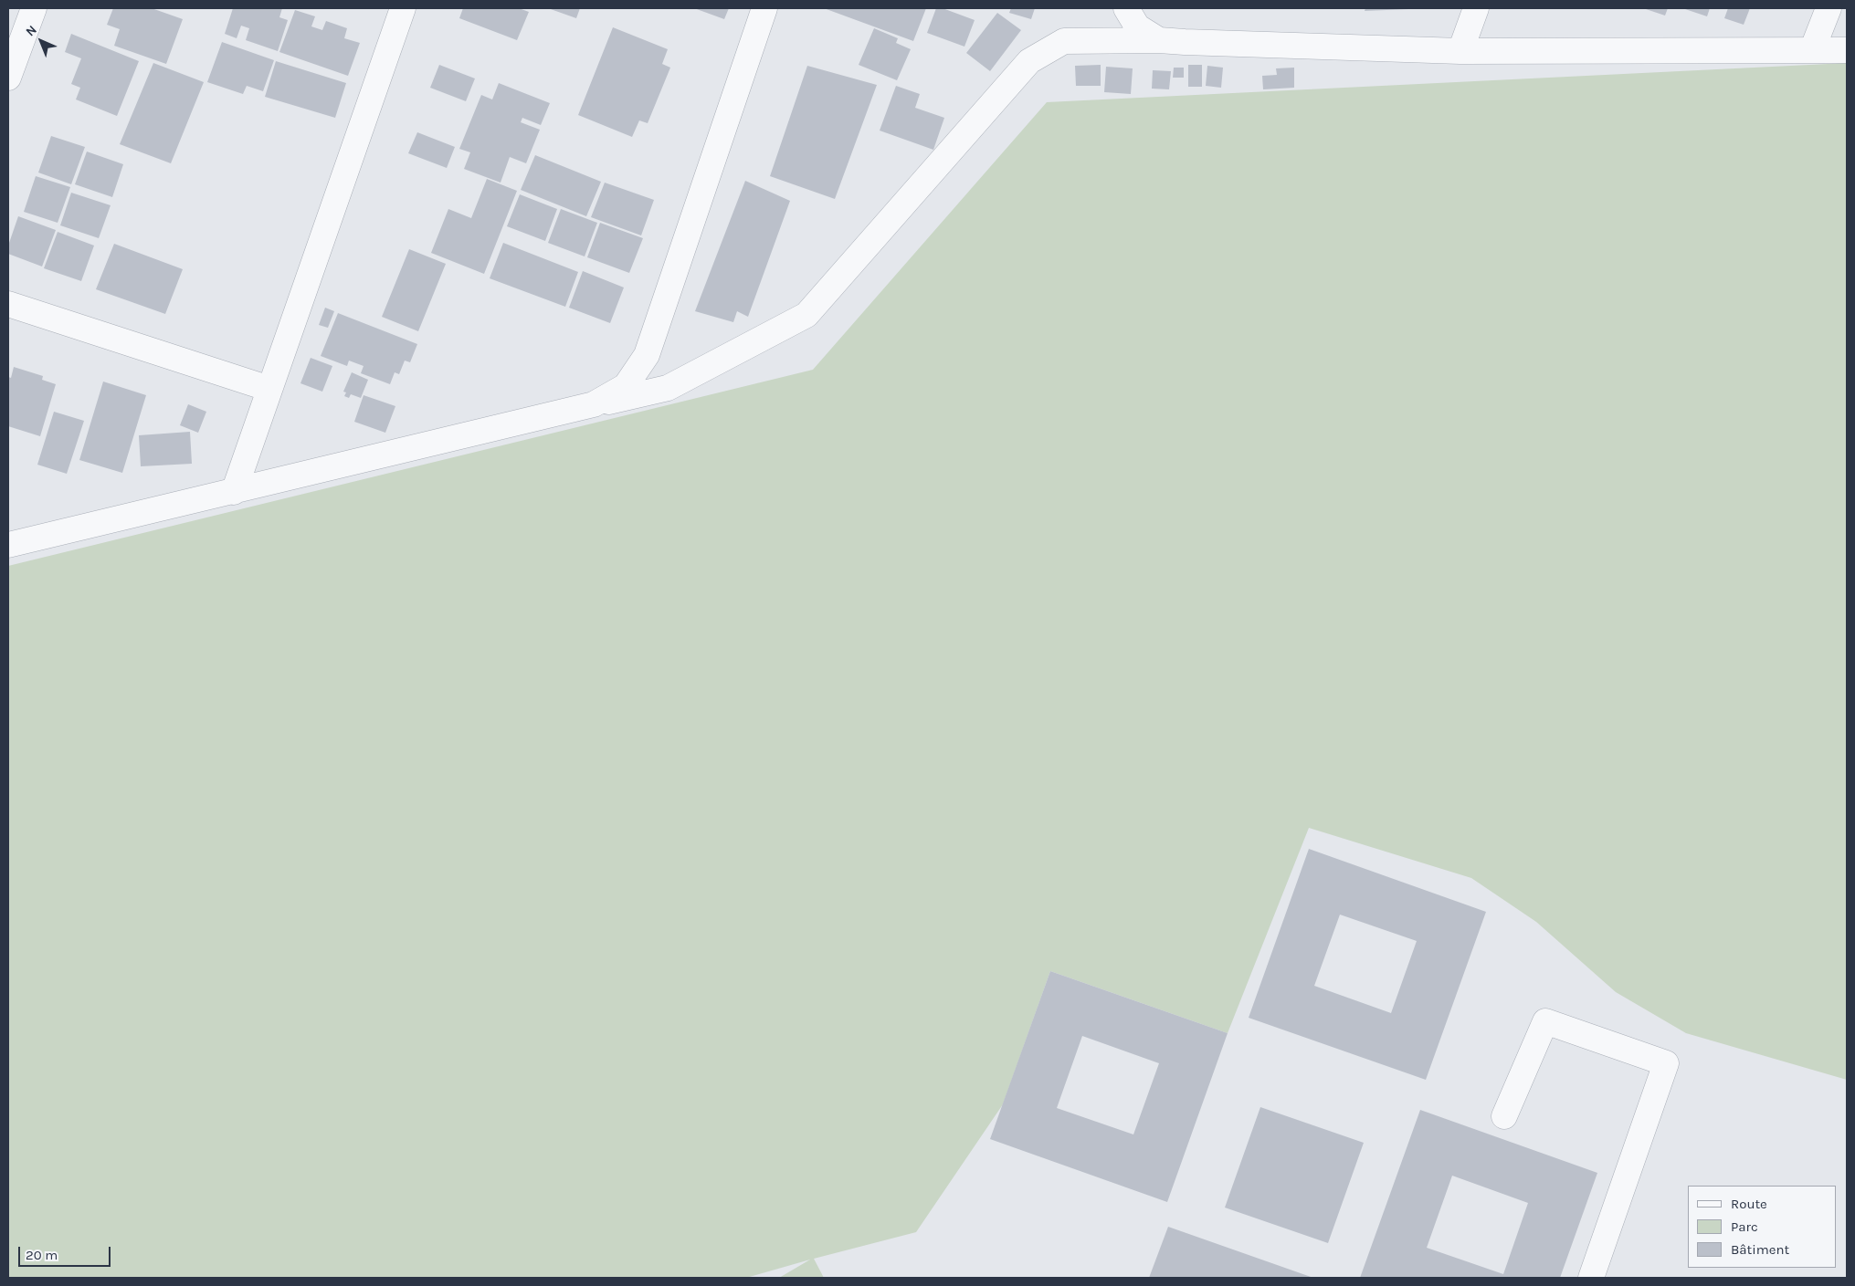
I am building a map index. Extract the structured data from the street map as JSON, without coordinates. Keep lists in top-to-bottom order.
{
  "legend": ["Route", "Parc", "Bâtiment"],
  "scale_bar": "20 m",
  "north": "top left"
}
